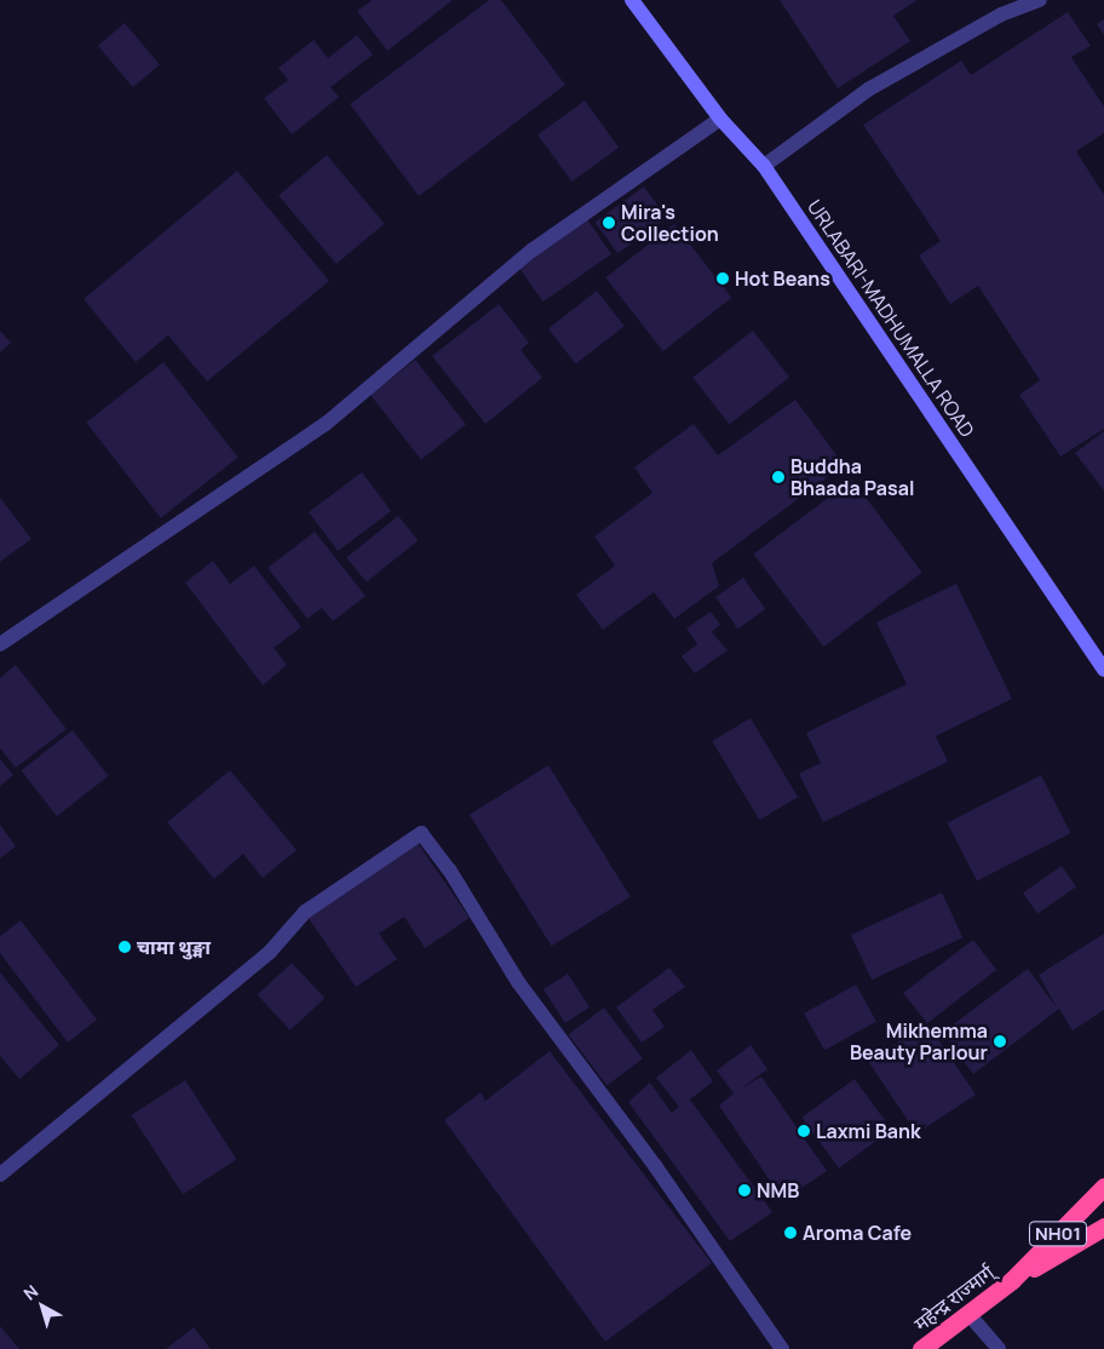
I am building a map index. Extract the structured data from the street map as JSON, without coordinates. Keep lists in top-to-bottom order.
{
  "streets": {
    "highway": ["NH01", "महेन्द्र राज्मार्ग्"],
    "main road": ["URLABARI-MADHUMALLA ROAD"]
  },
  "places": [
    "Mira's Collection",
    "Hot Beans",
    "Buddha Bhaada Pasal",
    "चामा थुङ्मा",
    "Mikhemma Beauty Parlour",
    "Laxmi Bank",
    "NMB",
    "Aroma Cafe"
  ],
  "north": "top left"
}
